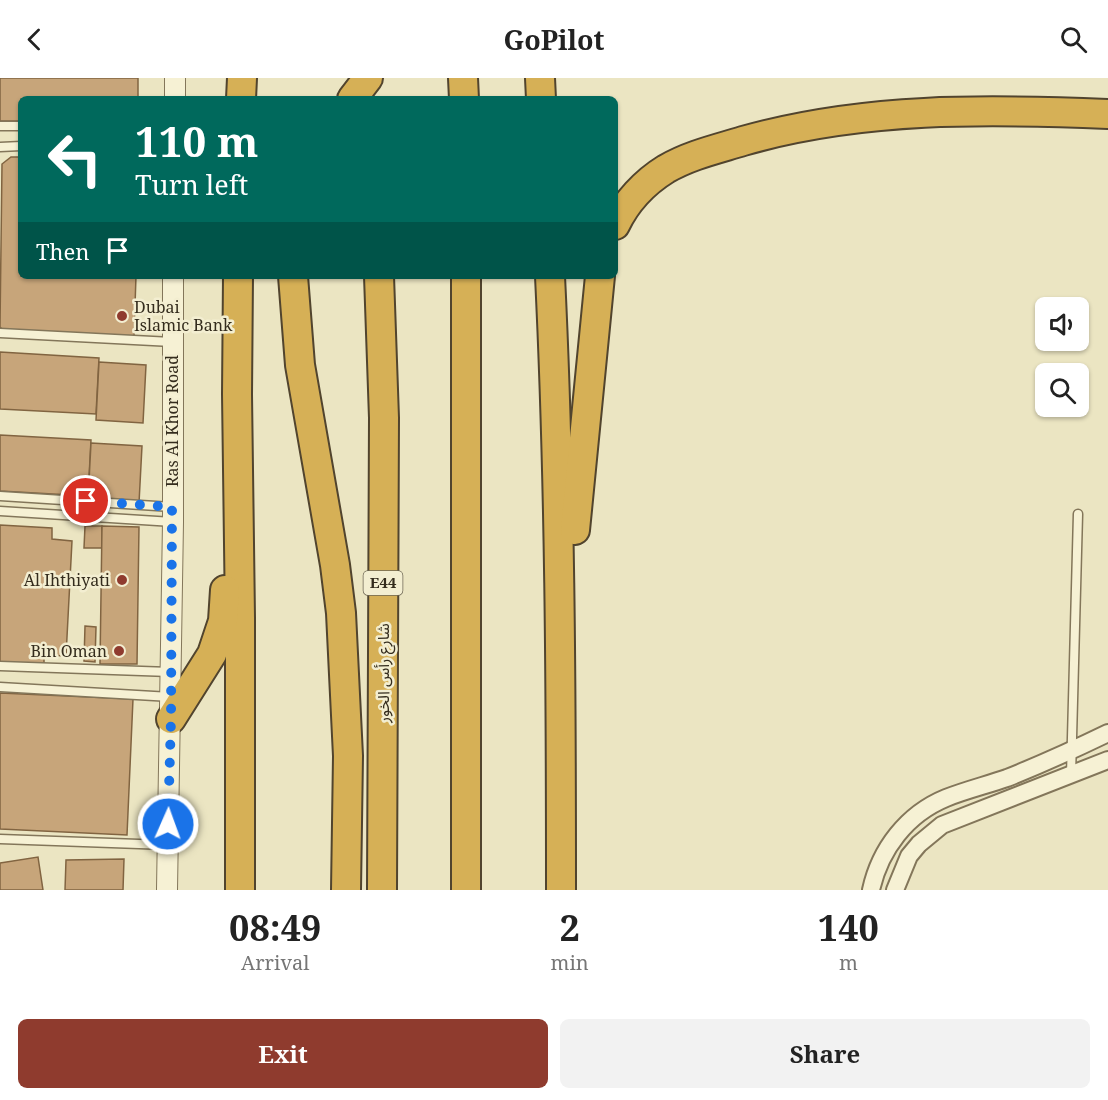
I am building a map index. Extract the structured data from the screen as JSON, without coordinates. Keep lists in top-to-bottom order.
{
  "streets": {
    "highway": ["E44", "شارع رأس الخور"],
    "street": ["Ras Al Khor Road"]
  },
  "places": ["Dubai Islamic Bank", "Al Ihthiyati", "Bin Oman"],
  "page": {
    "header": "GoPilot",
    "turn": ["110 m", "Turn left"],
    "then": "Then",
    "eta": [
      "08:49",
      "Arrival",
      "2",
      "min",
      "140",
      "m"
    ],
    "buttons": ["Exit", "Share"]
  }
}
